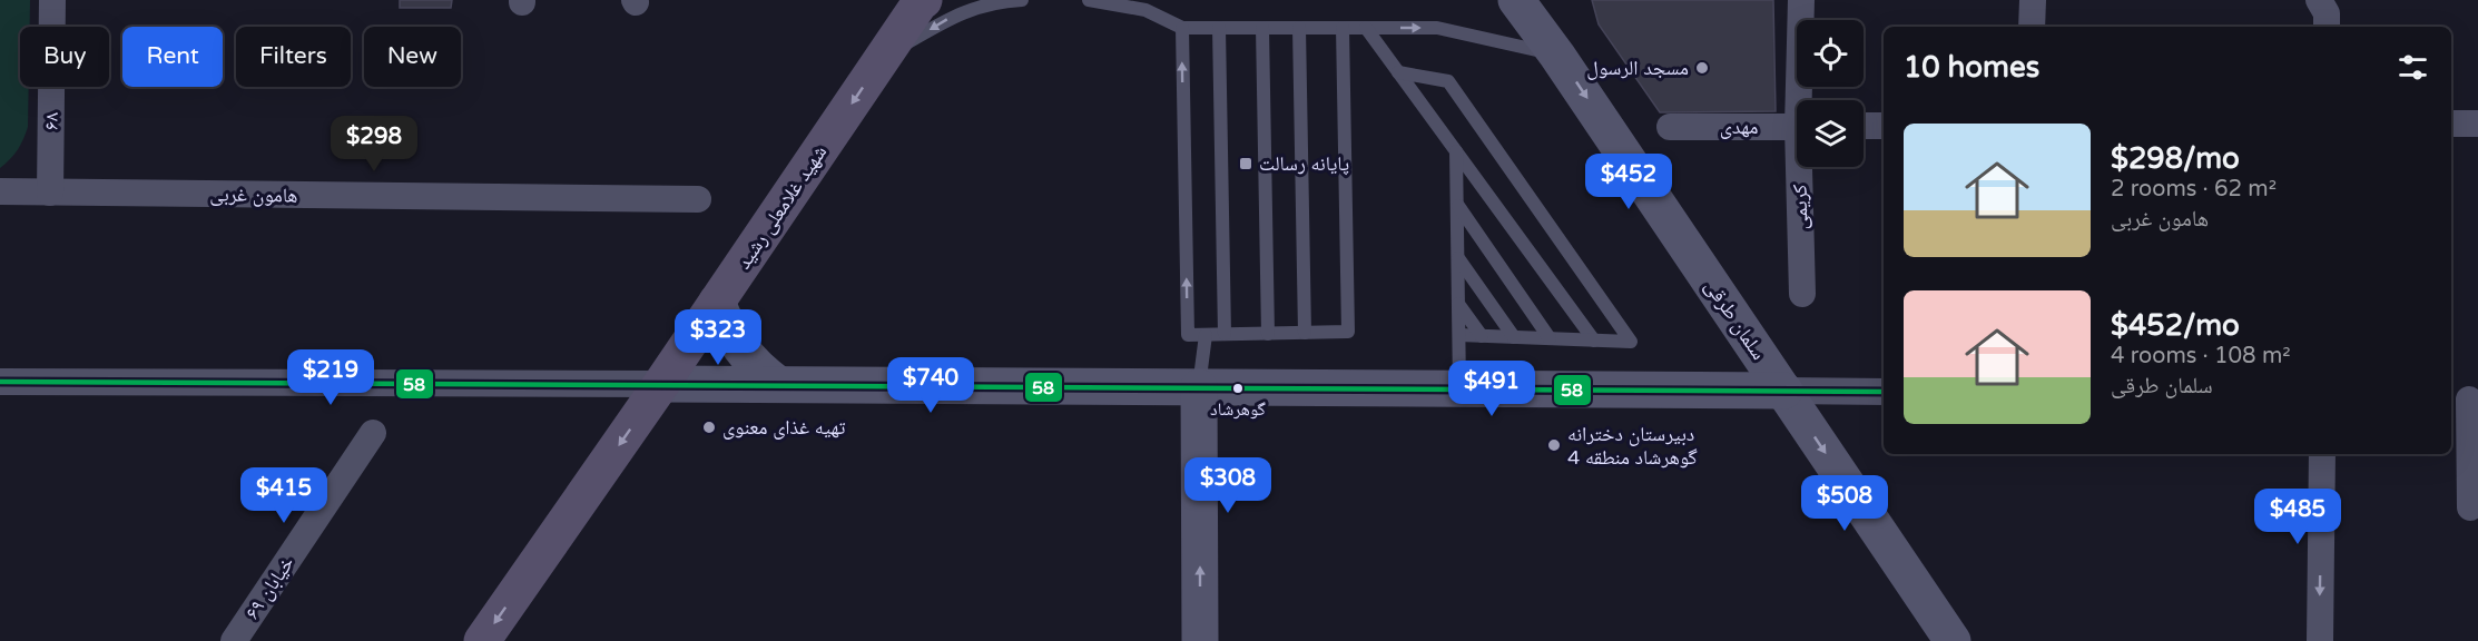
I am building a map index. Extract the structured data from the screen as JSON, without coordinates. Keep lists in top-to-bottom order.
{
  "streets": {
    "main road": ["شهید غلامعلی رشید", "سلمان طرقی"],
    "street": [
      "۶۸",
      "مهدی",
      "هامون غربی",
      "کریمی",
      "خیابان ۶۹"
    ]
  },
  "crossings": [
    ["۶۸", "هامون غربی"]
  ],
  "one_way": ["شهید غلامعلی رشید", "سلمان طرقی"],
  "places": {
    "other": [
      "مسجد الرسول",
      "گوهرشاد",
      "تهیه غذای معنوی",
      "دبیرستان دخترانه گوهرشاد منطقه 4"
    ],
    "transit": ["پایانه رسالت"]
  },
  "lines": ["transit line 58"],
  "page": {
    "chip": [
      "Buy",
      "Rent",
      "Filters",
      "New"
    ],
    "heading": "10 homes",
    "list": [
      {
        "name": "$298/mo",
        "note": "2 rooms · 62 m² · هامون غربی"
      },
      {
        "name": "$452/mo",
        "note": "4 rooms · 108 m² · سلمان طرقی"
      }
    ],
    "price": [
      "$298",
      "$452",
      "$323",
      "$219",
      "$740",
      "$491",
      "$308",
      "$415",
      "$508",
      "$485"
    ]
  }
}
